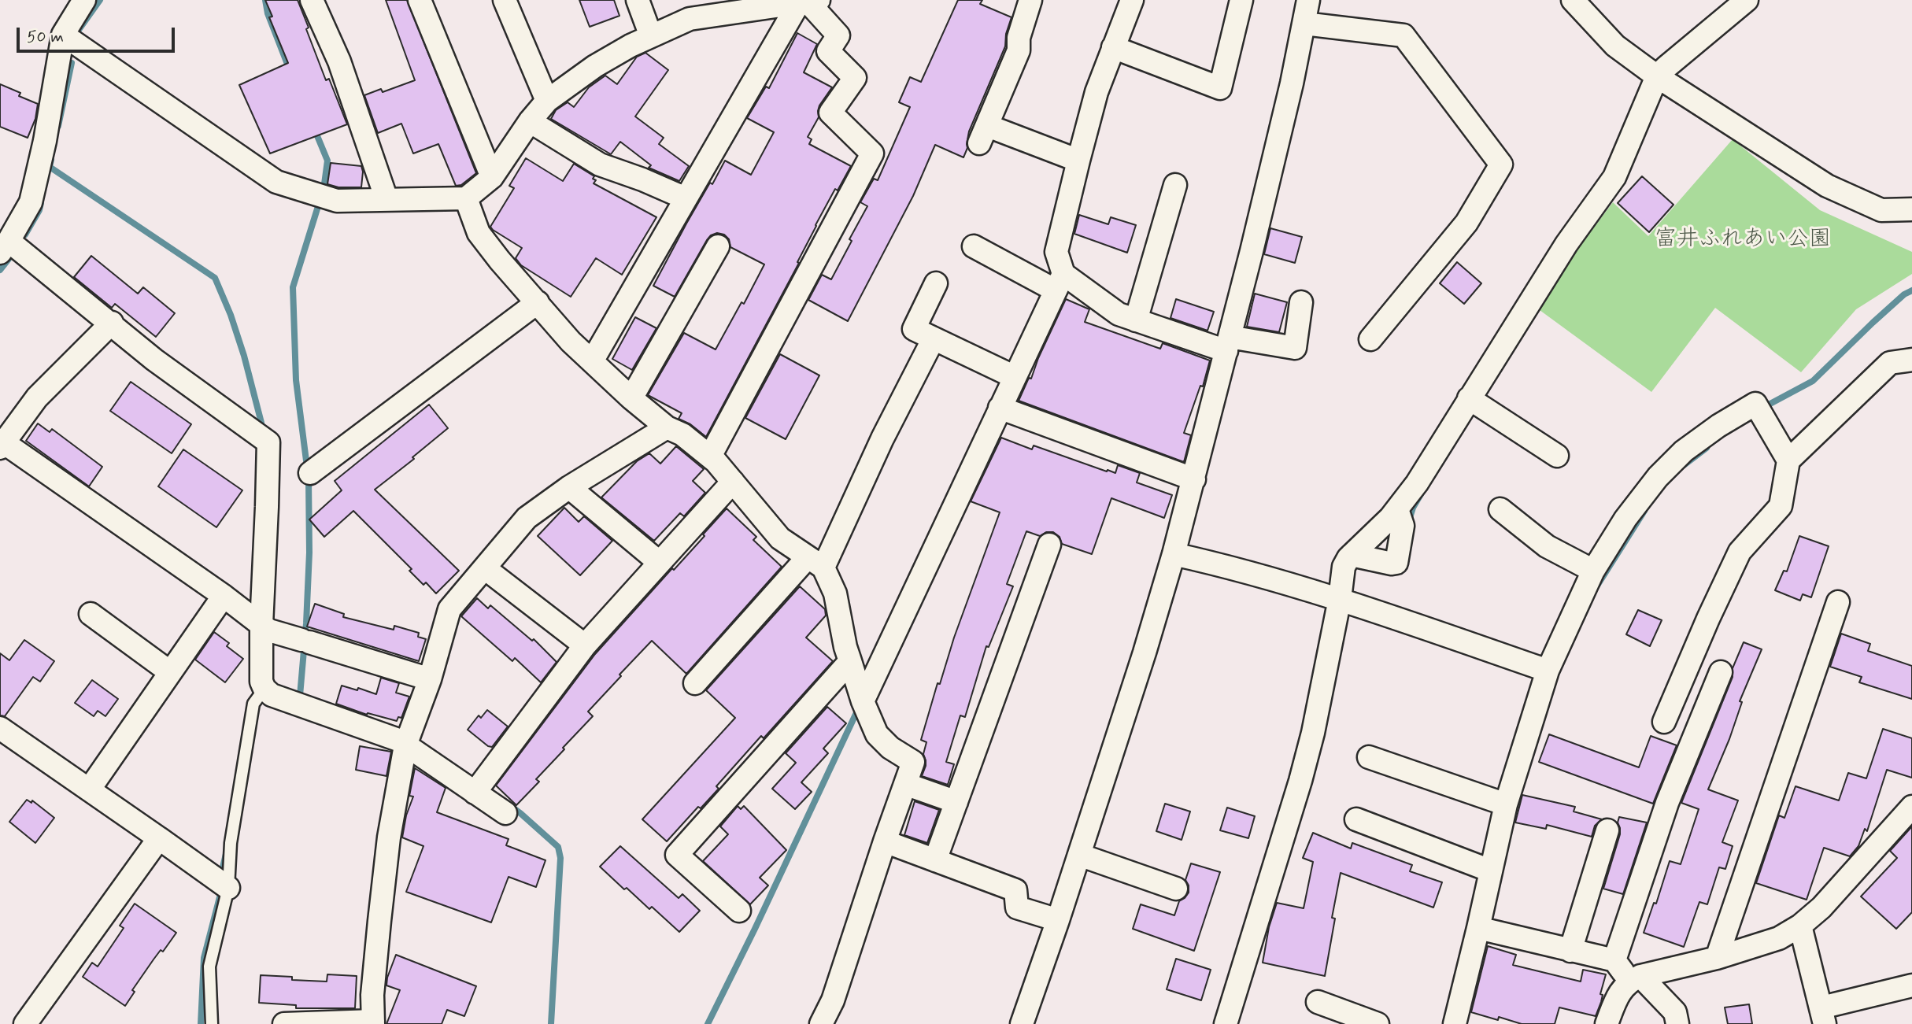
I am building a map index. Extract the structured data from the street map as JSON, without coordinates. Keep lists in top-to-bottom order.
{
  "parks": ["富井ふれあい公園"],
  "scale_bar": "50 m"
}
